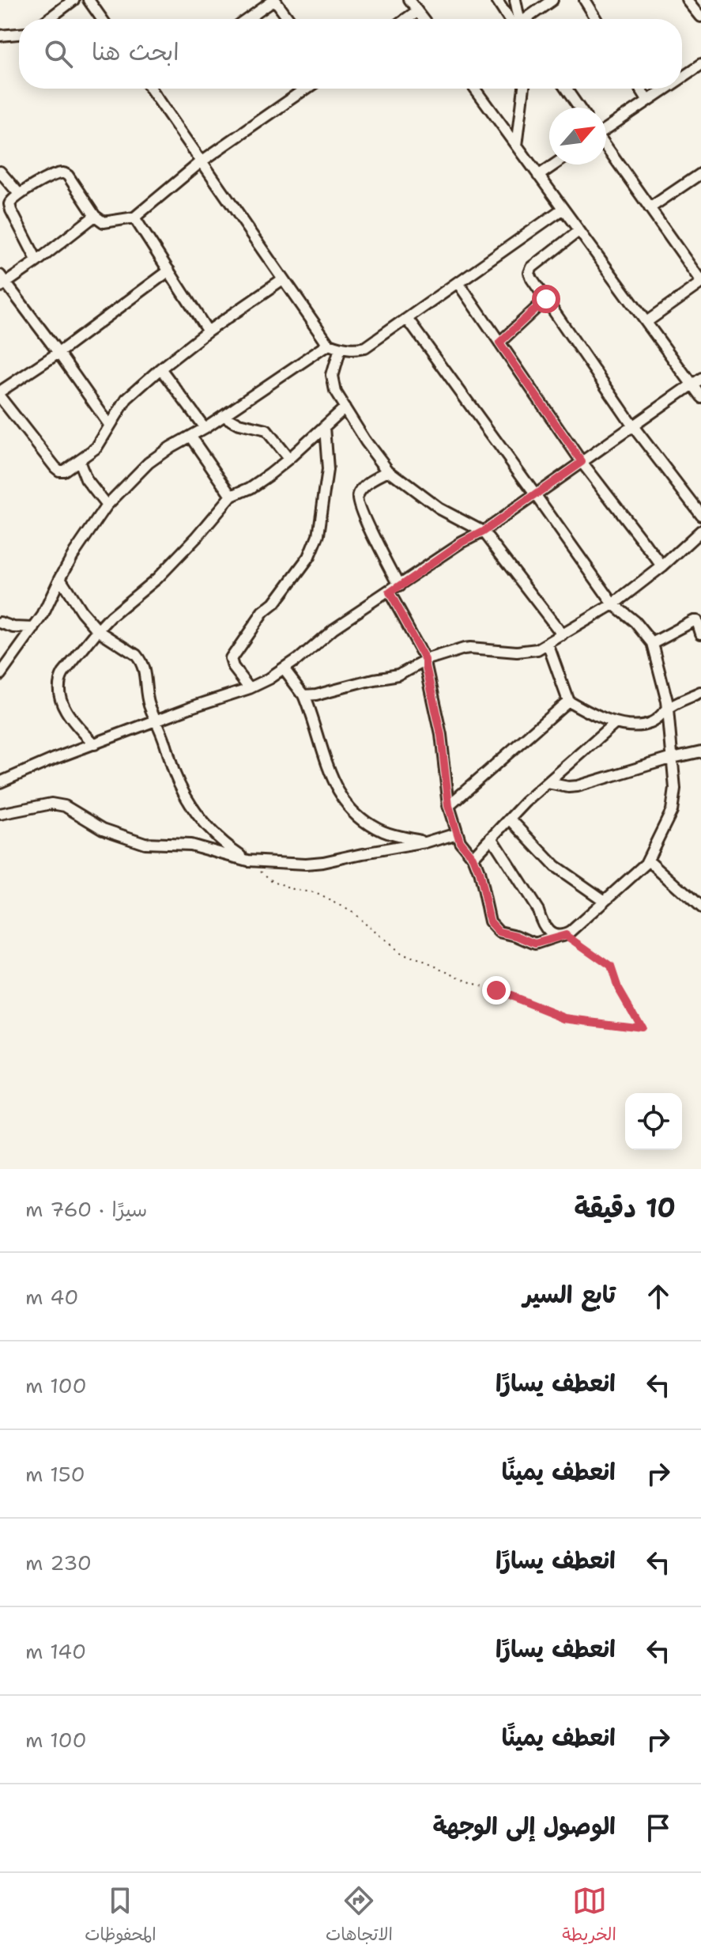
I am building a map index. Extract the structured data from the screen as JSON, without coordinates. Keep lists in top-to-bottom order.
{
  "north": "top right",
  "page": {
    "search": "ابحث هنا",
    "heading": ["10 دقيقة", "سيرًا · 760 m"],
    "list": [
      ["تابع السير", "40 m"],
      ["انعطف يسارًا", "100 m"],
      ["انعطف يمينًا", "150 m"],
      ["انعطف يسارًا", "230 m"],
      ["انعطف يسارًا", "140 m"],
      ["انعطف يمينًا", "100 m"],
      "الوصول إلى الوجهة"
    ],
    "nav": ["الخريطة", "الاتجاهات", "المحفوظات"]
  }
}
